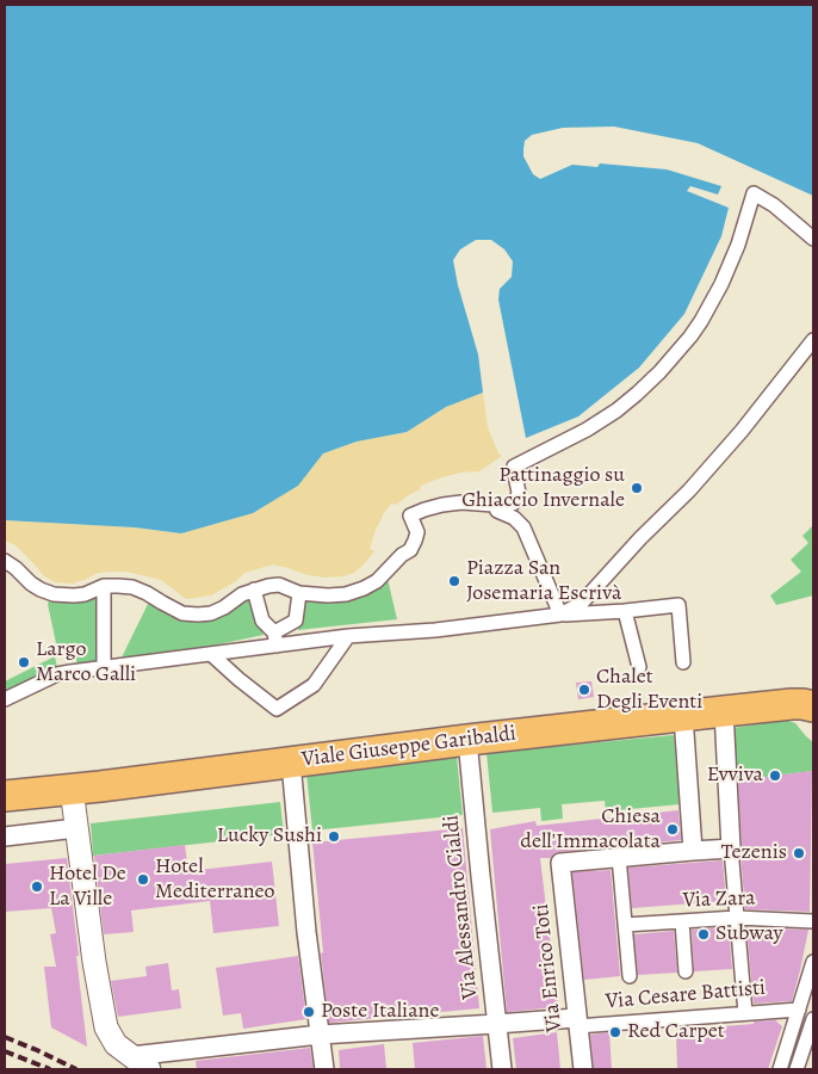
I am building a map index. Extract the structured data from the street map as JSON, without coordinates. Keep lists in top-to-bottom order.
{
  "streets": {
    "main road": ["Viale Giuseppe Garibaldi"],
    "street": [
      "Via Zara",
      "Via Alessandro Cialdi",
      "Via Enrico Toti",
      "Via Cesare Battisti"
    ]
  },
  "crossings": [
    ["Viale Giuseppe Garibaldi", "Via Alessandro Cialdi"],
    ["Via Alessandro Cialdi", "Via Cesare Battisti"],
    ["Via Enrico Toti", "Via Cesare Battisti"]
  ],
  "places": [
    "Pattinaggio su Ghiaccio Invernale",
    "Piazza San Josemaria Escrivà",
    "Largo Marco Galli",
    "Chalet Degli Eventi",
    "Evviva",
    "Chiesa dell'Immacolata",
    "Lucky Sushi",
    "Tezenis",
    "Hotel Mediterraneo",
    "Hotel De La Ville",
    "Subway",
    "Poste Italiane",
    "Red Carpet"
  ]
}
